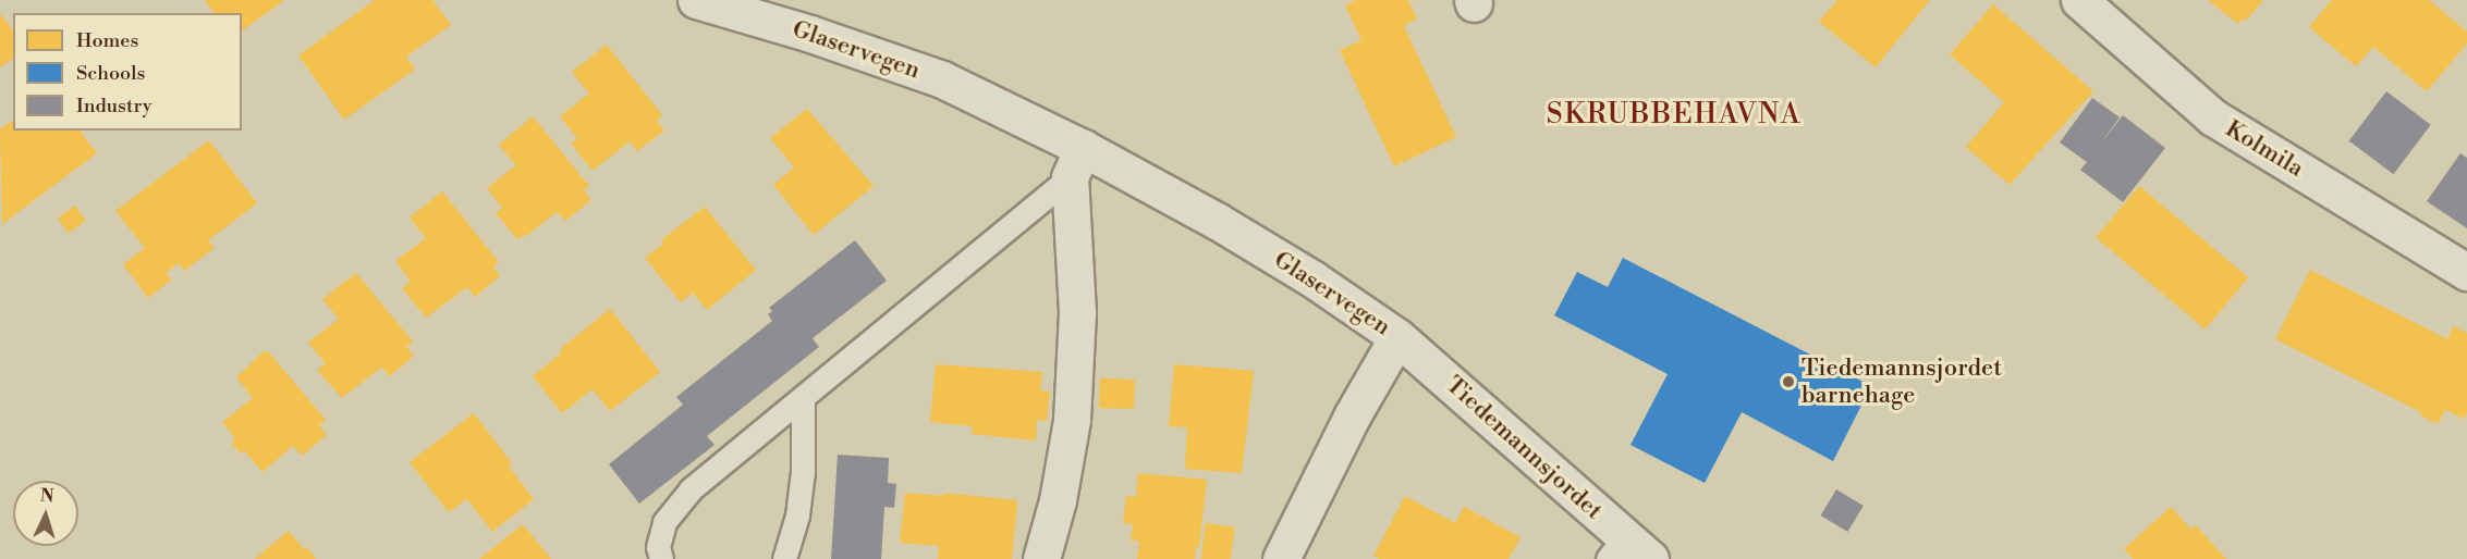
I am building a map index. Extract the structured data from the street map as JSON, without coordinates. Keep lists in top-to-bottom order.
{
  "streets": {
    "street": ["Glaservegen", "Kolmila", "Tiedemannsjordet"]
  },
  "crossings": [
    ["Glaservegen", "Tiedemannsjordet"]
  ],
  "districts": ["SKRUBBEHAVNA"],
  "places": ["Tiedemannsjordet barnehage"],
  "legend": ["Homes", "Schools", "Industry"],
  "north": "top"
}
